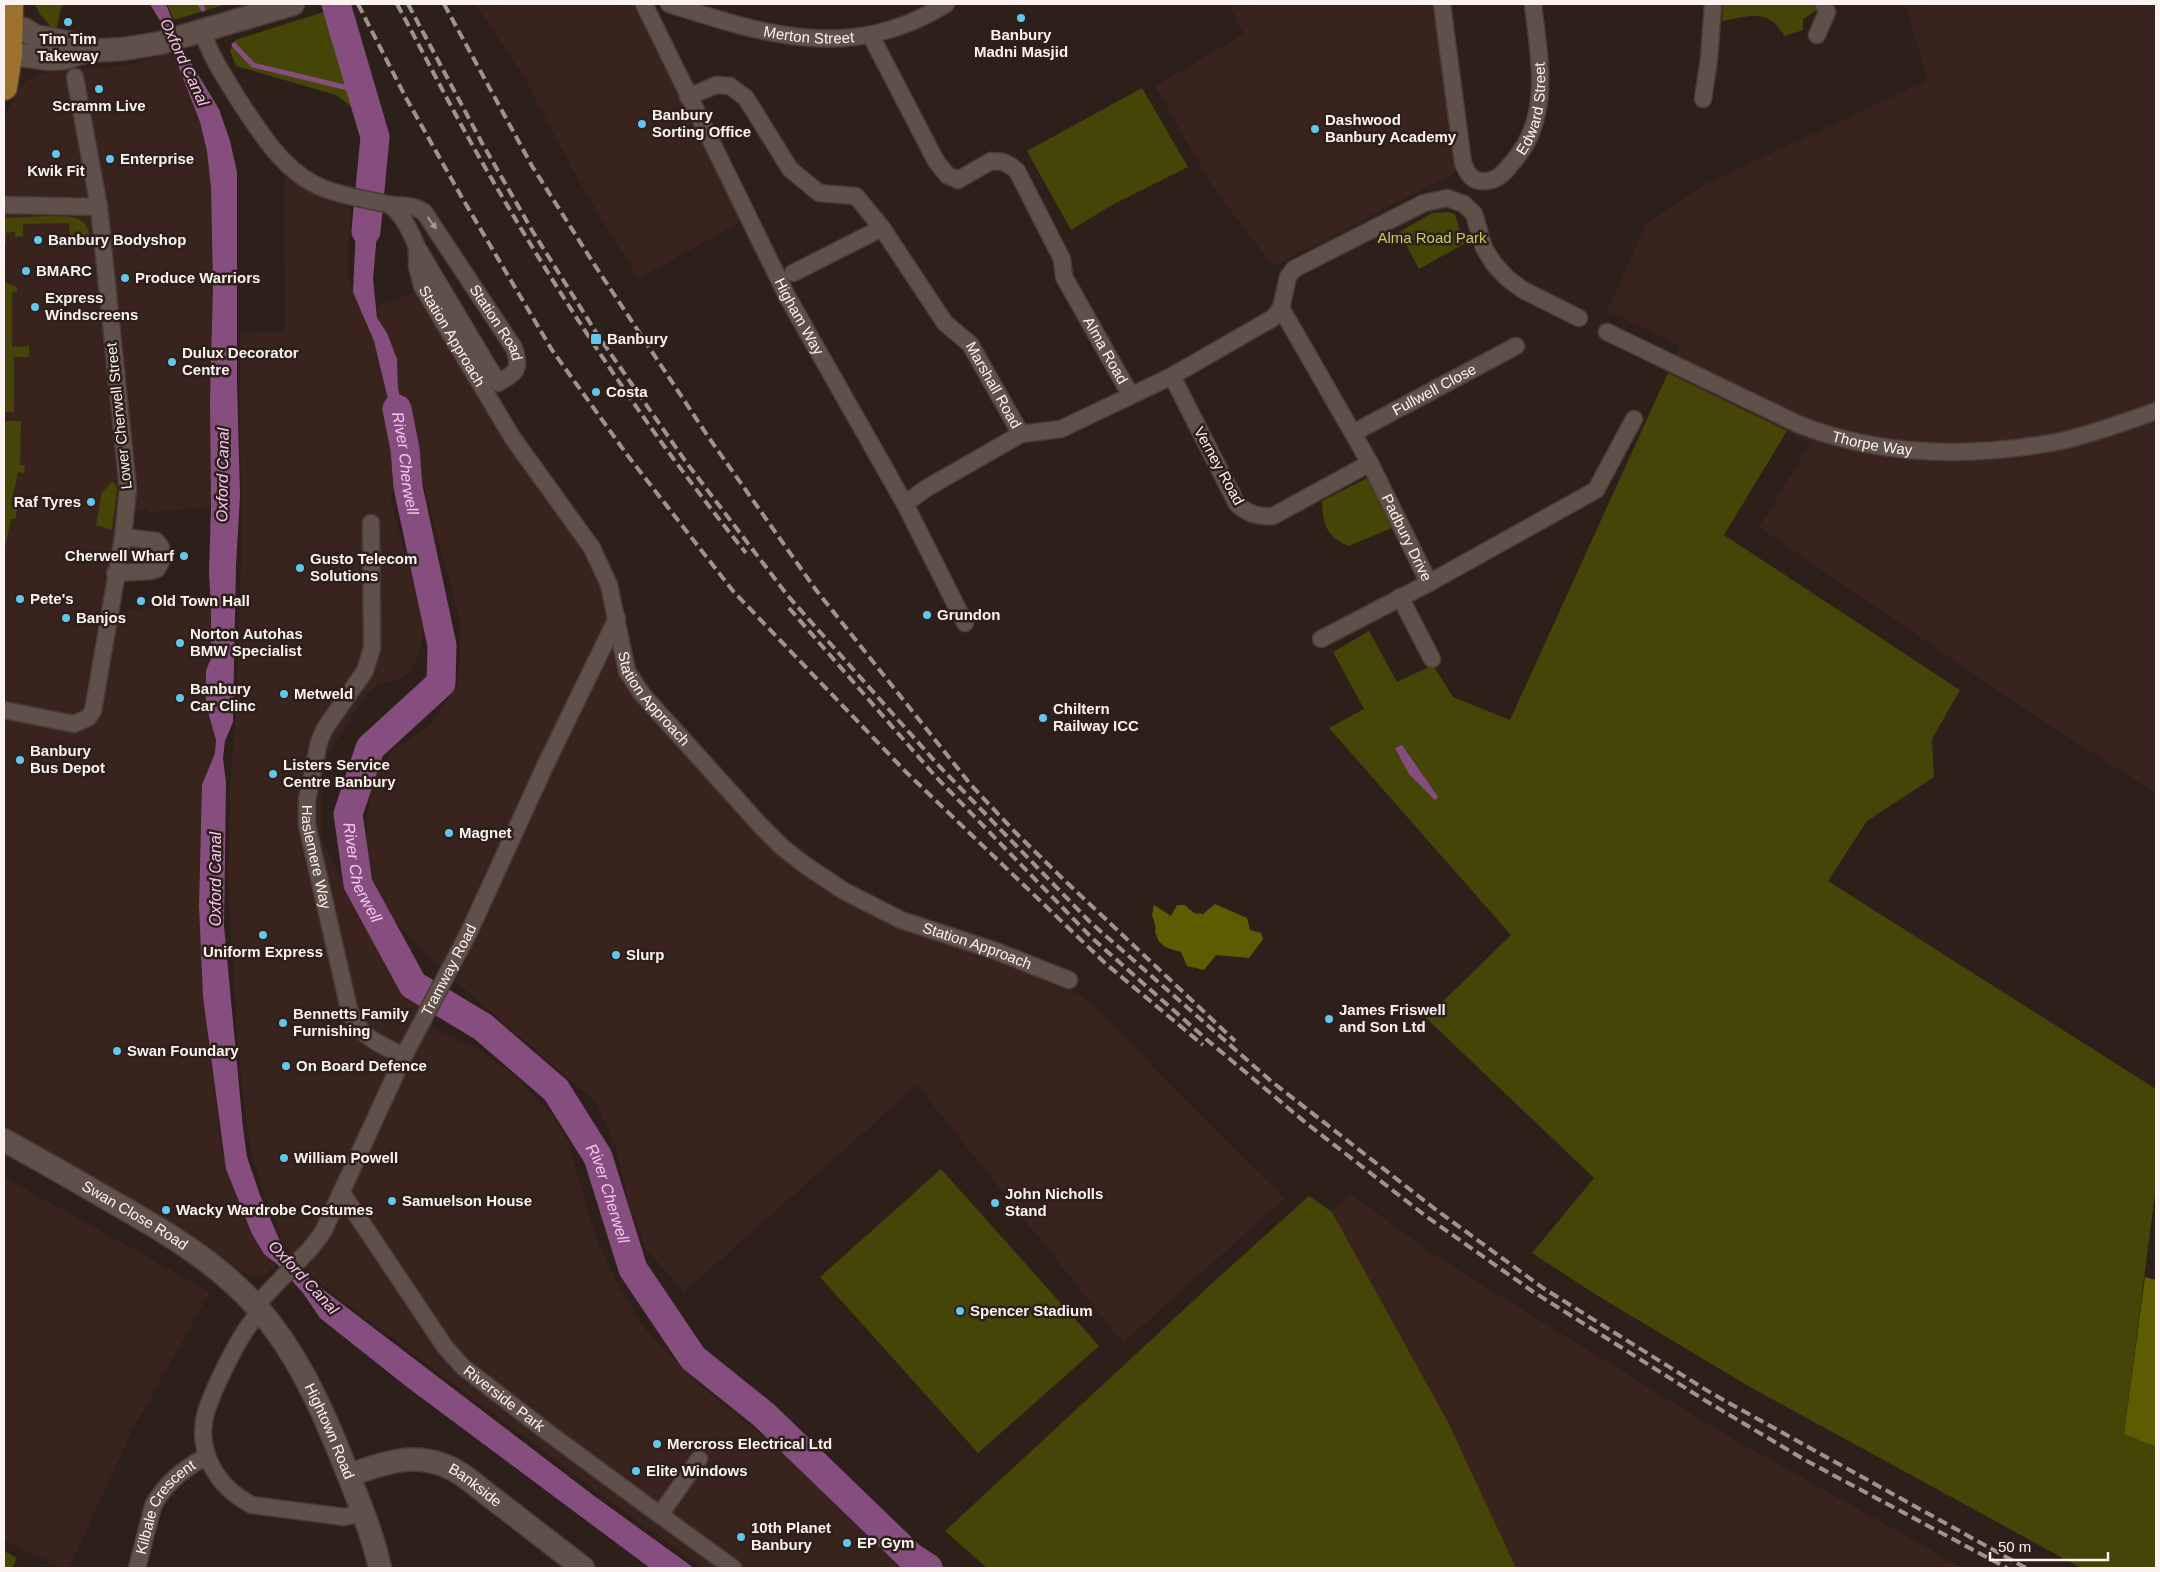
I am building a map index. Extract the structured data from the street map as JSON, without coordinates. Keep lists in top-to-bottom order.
{
  "streets": {
    "street": [
      "Merton Street",
      "Edward Street",
      "Higham Way",
      "Station Road",
      "Station Approach",
      "Alma Road",
      "Marshall Road",
      "Fullwell Close",
      "Lower Cherwell Street",
      "Thorpe Way",
      "Verney Road",
      "Padbury Drive",
      "Haslemere Way",
      "Tramway Road",
      "Swan Close Road",
      "Riverside Park",
      "Hightown Road",
      "Bankside",
      "Kilbale Crescent"
    ]
  },
  "crossings": [
    ["Merton Street", "Alma Road"],
    ["Higham Way", "Marshall Road"],
    ["Station Road", "Station Approach"],
    ["Station Approach", "Tramway Road"],
    ["Alma Road", "Verney Road"],
    ["Alma Road", "Padbury Drive"],
    ["Fullwell Close", "Padbury Drive"],
    ["Verney Road", "Padbury Drive"],
    ["Haslemere Way", "Tramway Road"],
    ["Tramway Road", "Swan Close Road"],
    ["Tramway Road", "Riverside Park"],
    ["Tramway Road", "Hightown Road"],
    ["Tramway Road", "Kilbale Crescent"],
    ["Swan Close Road", "Hightown Road"],
    ["Hightown Road", "Bankside"]
  ],
  "water": ["Oxford Canal", "River Cherwell"],
  "parks": ["Alma Road Park"],
  "places": {
    "other": [
      "Banbury Madni Masjid",
      "Tim Tim Takeway",
      "Scramm Live",
      "Banbury Sorting Office",
      "Dashwood Banbury Academy",
      "Kwik Fit",
      "Enterprise",
      "Banbury Bodyshop",
      "BMARC",
      "Produce Warriors",
      "Express Windscreens",
      "Dulux Decorator Centre",
      "Costa",
      "Raf Tyres",
      "Cherwell Wharf",
      "Gusto Telecom Solutions",
      "Pete's",
      "Old Town Hall",
      "Grundon",
      "Banjos",
      "Norton Autohas BMW Specialist",
      "Metweld",
      "Banbury Car Clinc",
      "Chiltern Railway ICC",
      "Banbury Bus Depot",
      "Listers Service Centre Banbury",
      "Magnet",
      "Uniform Express",
      "Slurp",
      "James Friswell and Son Ltd",
      "Bennetts Family Furnishing",
      "Swan Foundary",
      "On Board Defence",
      "William Powell",
      "Samuelson House",
      "John Nicholls Stand",
      "Wacky Wardrobe Costumes",
      "Spencer Stadium",
      "Mercross Electrical Ltd",
      "Elite Windows",
      "10th Planet Banbury",
      "EP Gym"
    ],
    "transit": ["Banbury"]
  },
  "scale_bar": "50 m"
}
